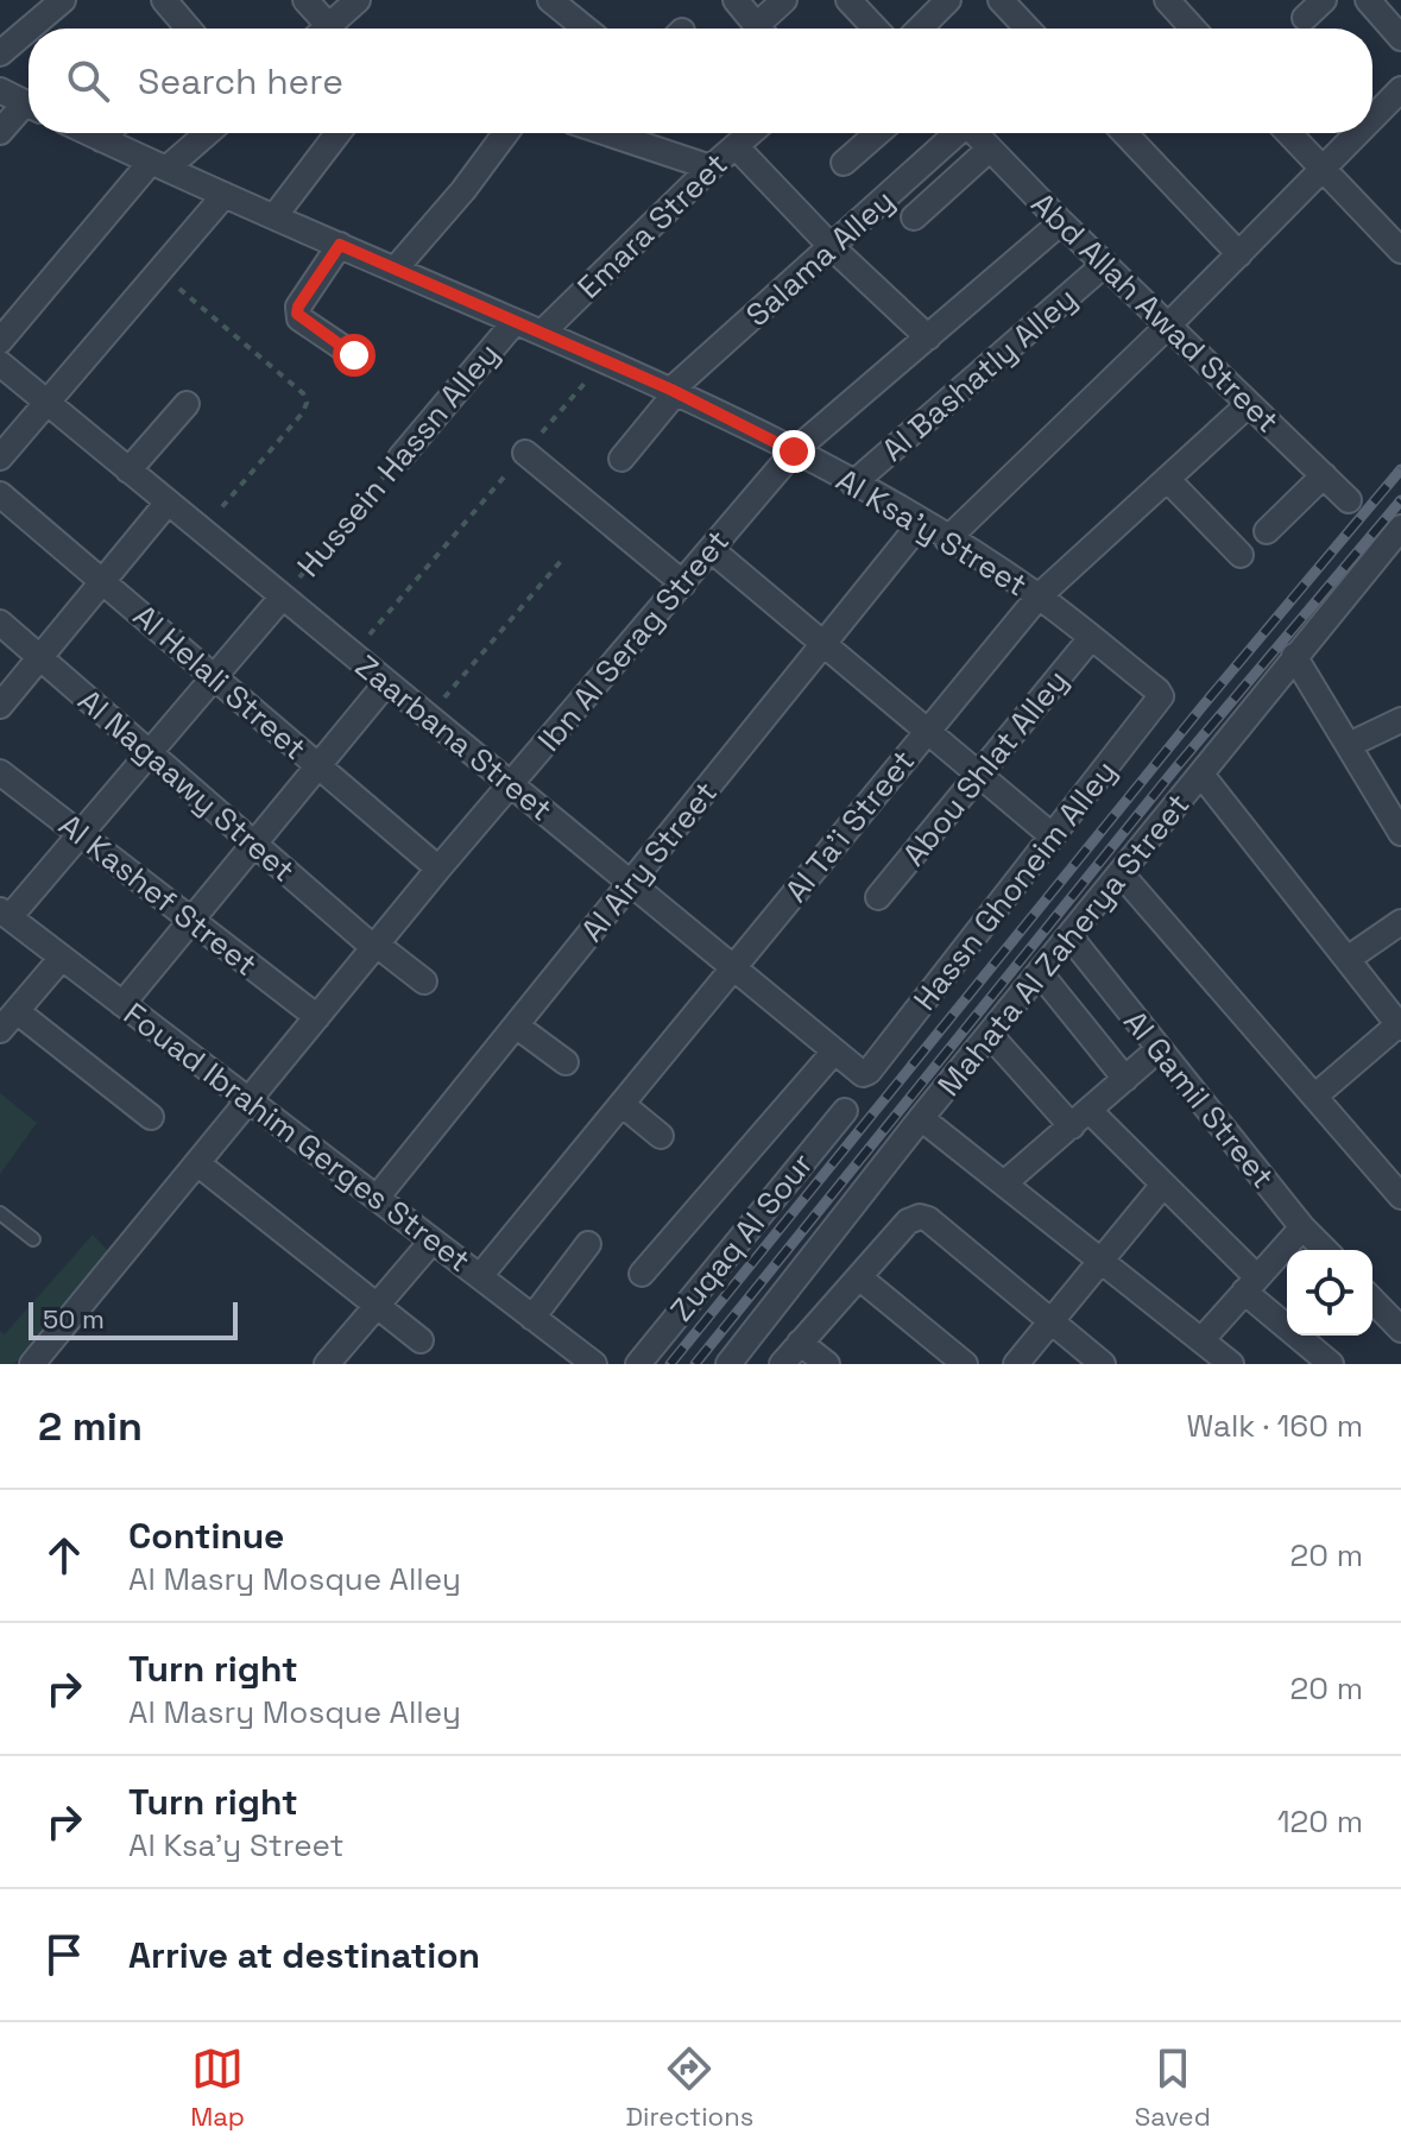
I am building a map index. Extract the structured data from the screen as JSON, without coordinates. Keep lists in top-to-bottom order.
{
  "streets": {
    "street": [
      "Emara Street",
      "Salama Alley",
      "Abd Allah Awad Street",
      "Al Bashatly Alley",
      "Hussein Hassn Alley",
      "Al Ksa'y Street",
      "Ibn Al Serag Street",
      "Al Helali Street",
      "Zaarbana Street",
      "Abou Shlat Alley",
      "Al Nagaawy Street",
      "Al Ta'i Street",
      "Al Airy Street",
      "Hassn Ghoneim Alley",
      "Al Kashef Street",
      "Mahata Al Zaherya Street",
      "Al Gamil Street",
      "Fouad Ibrahim Gerges Street",
      "Zuqaq Al Sour"
    ]
  },
  "crossings": [
    ["Emara Street", "Al Ksa'y Street"],
    ["Salama Alley", "Al Ksa'y Street"],
    ["Abd Allah Awad Street", "Al Bashatly Alley"],
    ["Abd Allah Awad Street", "Ibn Al Serag Street"],
    ["Abd Allah Awad Street", "Al Ta'i Street"],
    ["Al Bashatly Alley", "Al Ksa'y Street"],
    ["Hussein Hassn Alley", "Al Ksa'y Street"],
    ["Hussein Hassn Alley", "Zaarbana Street"],
    ["Al Ksa'y Street", "Ibn Al Serag Street"],
    ["Al Ksa'y Street", "Abou Shlat Alley"],
    ["Al Ksa'y Street", "Al Ta'i Street"],
    ["Al Ksa'y Street", "Al Airy Street"],
    ["Al Ksa'y Street", "Hassn Ghoneim Alley"],
    ["Ibn Al Serag Street", "Al Helali Street"],
    ["Ibn Al Serag Street", "Zaarbana Street"],
    ["Ibn Al Serag Street", "Al Nagaawy Street"],
    ["Ibn Al Serag Street", "Al Kashef Street"],
    ["Ibn Al Serag Street", "Fouad Ibrahim Gerges Street"],
    ["Zaarbana Street", "Al Ta'i Street"],
    ["Zaarbana Street", "Al Airy Street"],
    ["Zaarbana Street", "Hassn Ghoneim Alley"],
    ["Al Ta'i Street", "Fouad Ibrahim Gerges Street"],
    ["Al Airy Street", "Fouad Ibrahim Gerges Street"],
    ["Mahata Al Zaherya Street", "Al Gamil Street"]
  ],
  "scale_bar": "50 m",
  "page": {
    "search": "Search here",
    "scale": "50 m",
    "heading": ["2 min", "Walk · 160 m"],
    "list": [
      ["Continue", "Al Masry Mosque Alley", "20 m"],
      ["Turn right", "Al Masry Mosque Alley", "20 m"],
      ["Turn right", "Al Ksa'y Street", "120 m"],
      "Arrive at destination"
    ],
    "nav": ["Map", "Directions", "Saved"]
  }
}
